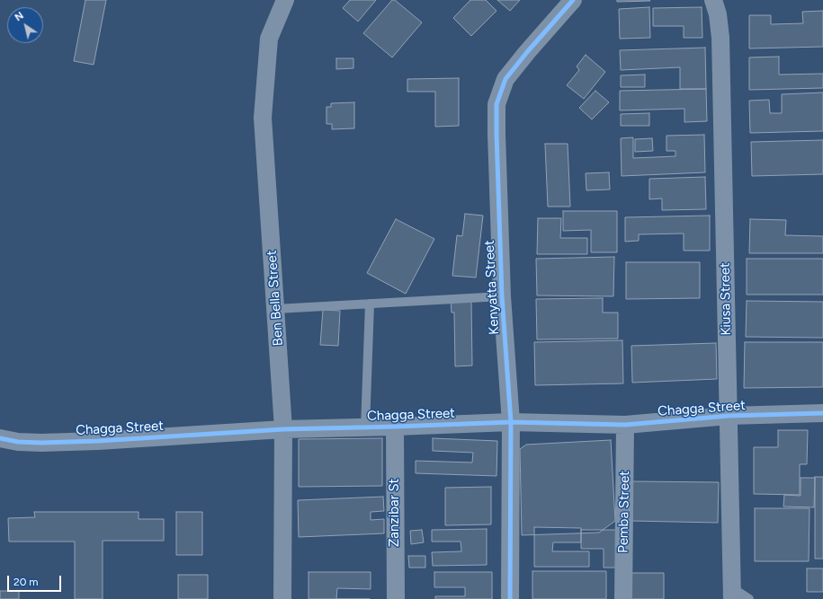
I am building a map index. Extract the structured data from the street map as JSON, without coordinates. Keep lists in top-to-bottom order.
{
  "streets": {
    "street": [
      "Kenyatta Street",
      "Ben Bella Street",
      "Kiusa Street",
      "Chagga Street",
      "Pemba Street",
      "Zanzibar St"
    ]
  },
  "crossings": [
    ["Kenyatta Street", "Chagga Street"],
    ["Ben Bella Street", "Chagga Street"],
    ["Kiusa Street", "Chagga Street"],
    ["Chagga Street", "Pemba Street"],
    ["Chagga Street", "Zanzibar St"]
  ],
  "scale_bar": "20 m",
  "north": "top left"
}
